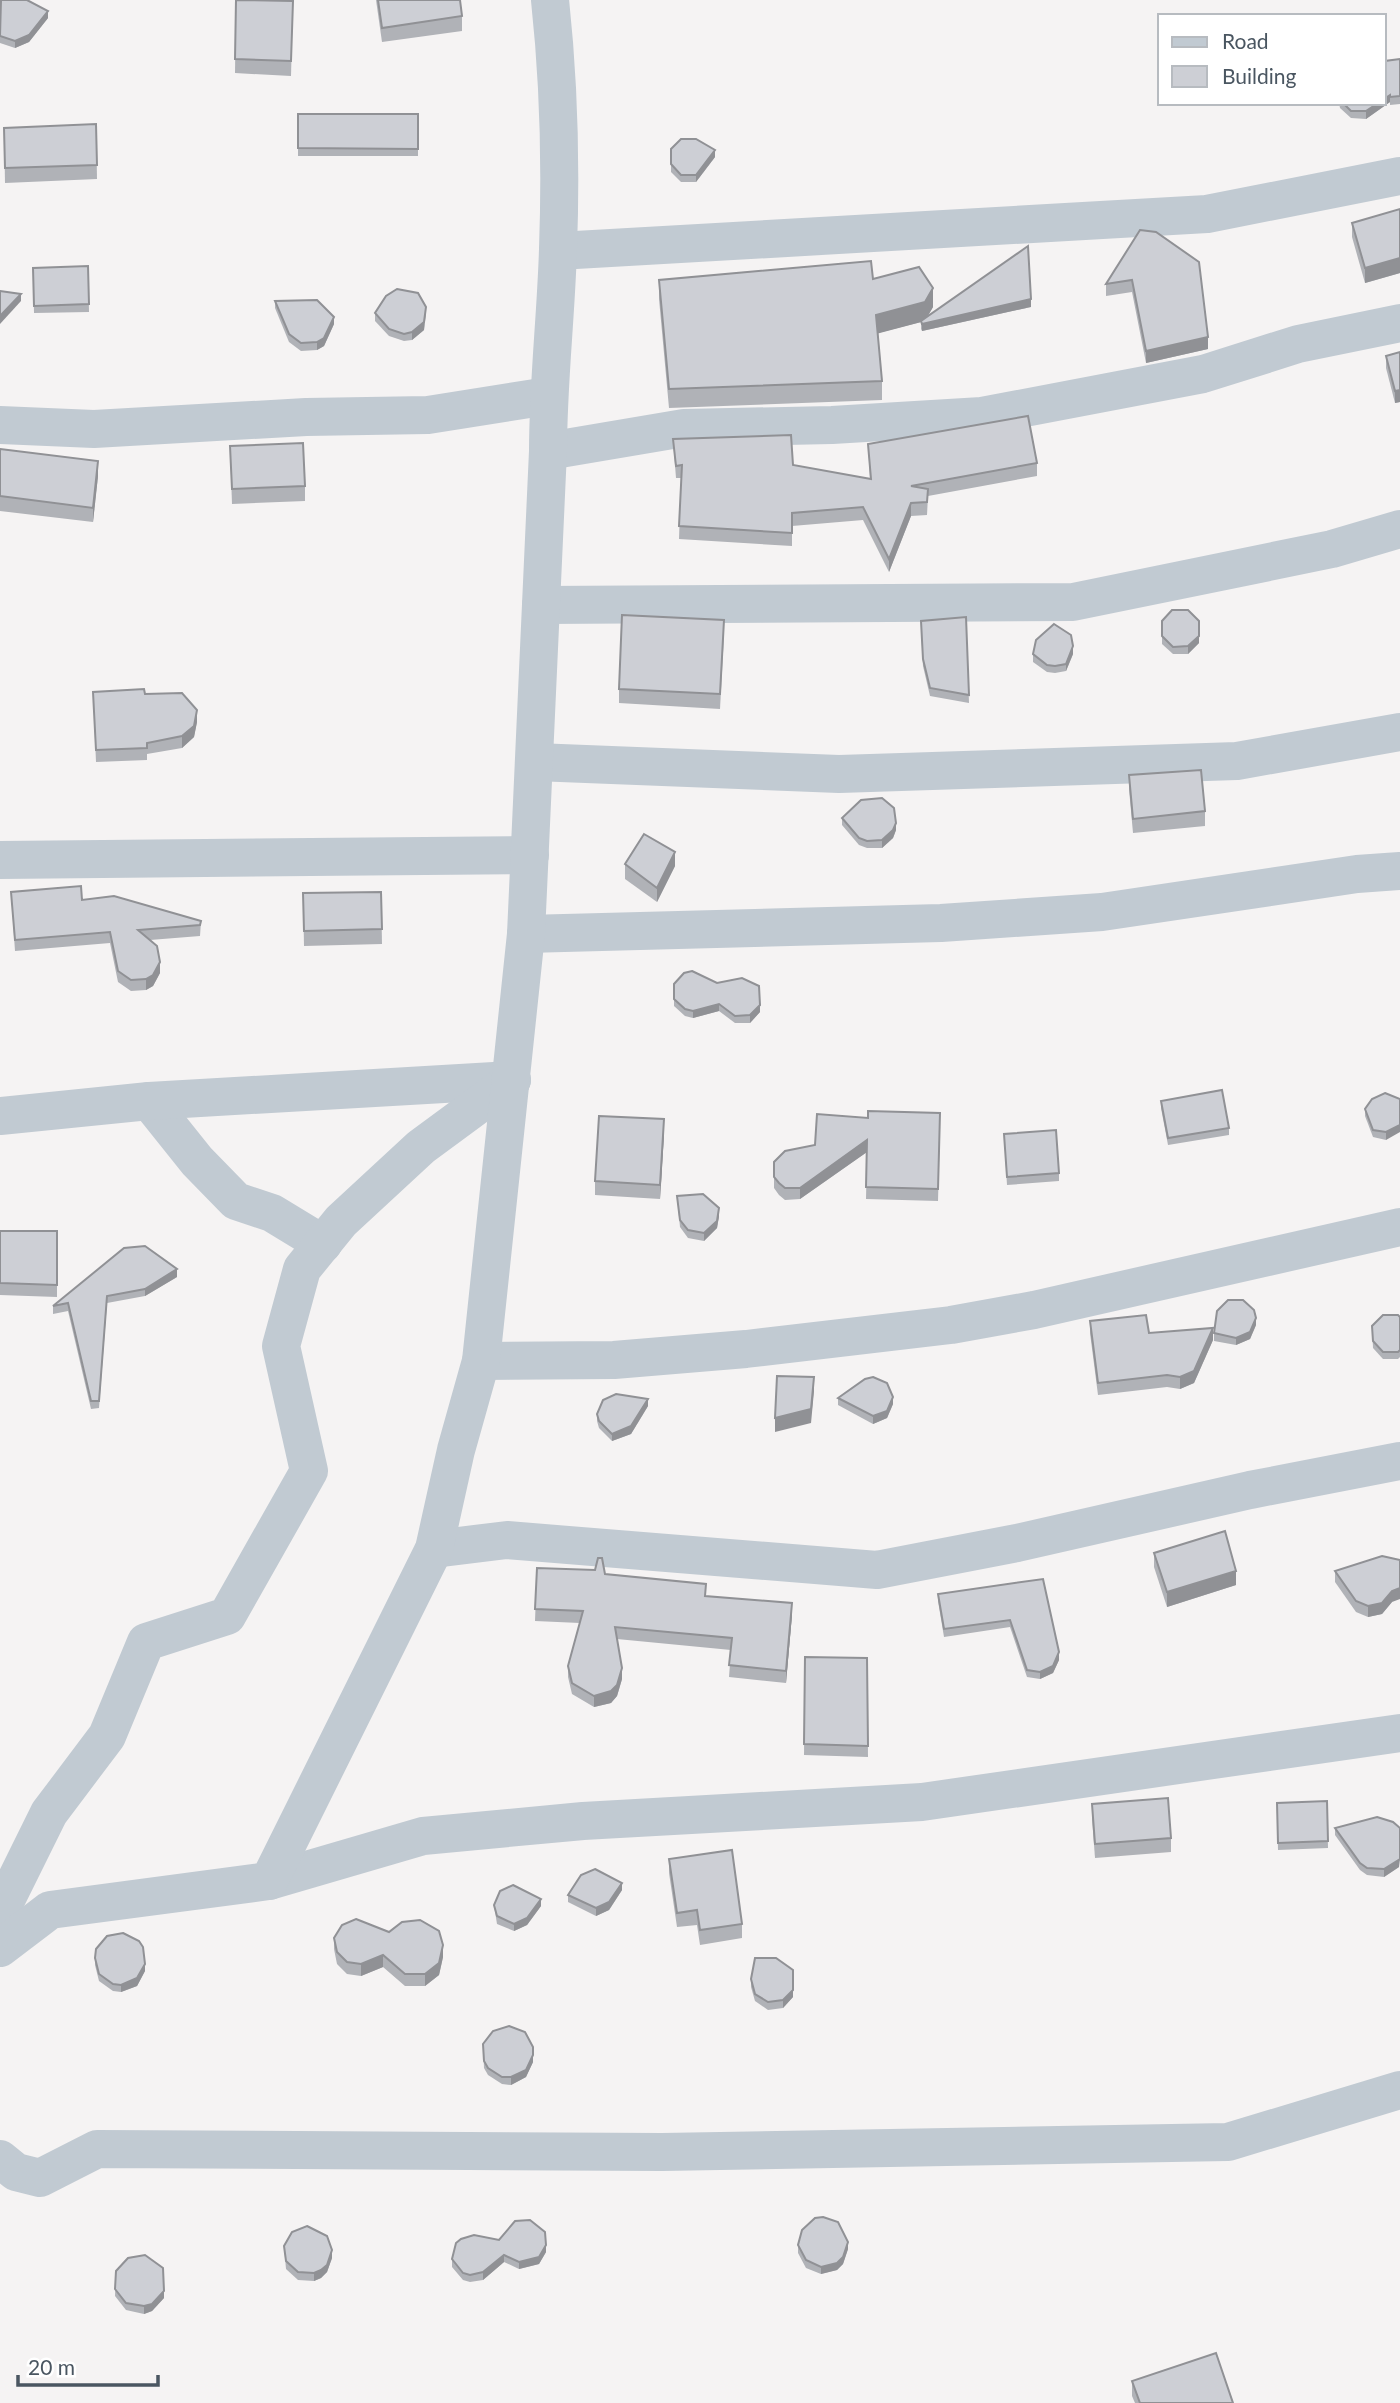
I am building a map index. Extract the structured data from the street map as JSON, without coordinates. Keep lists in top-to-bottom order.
{
  "legend": ["Road", "Building"],
  "scale_bar": "20 m"
}
